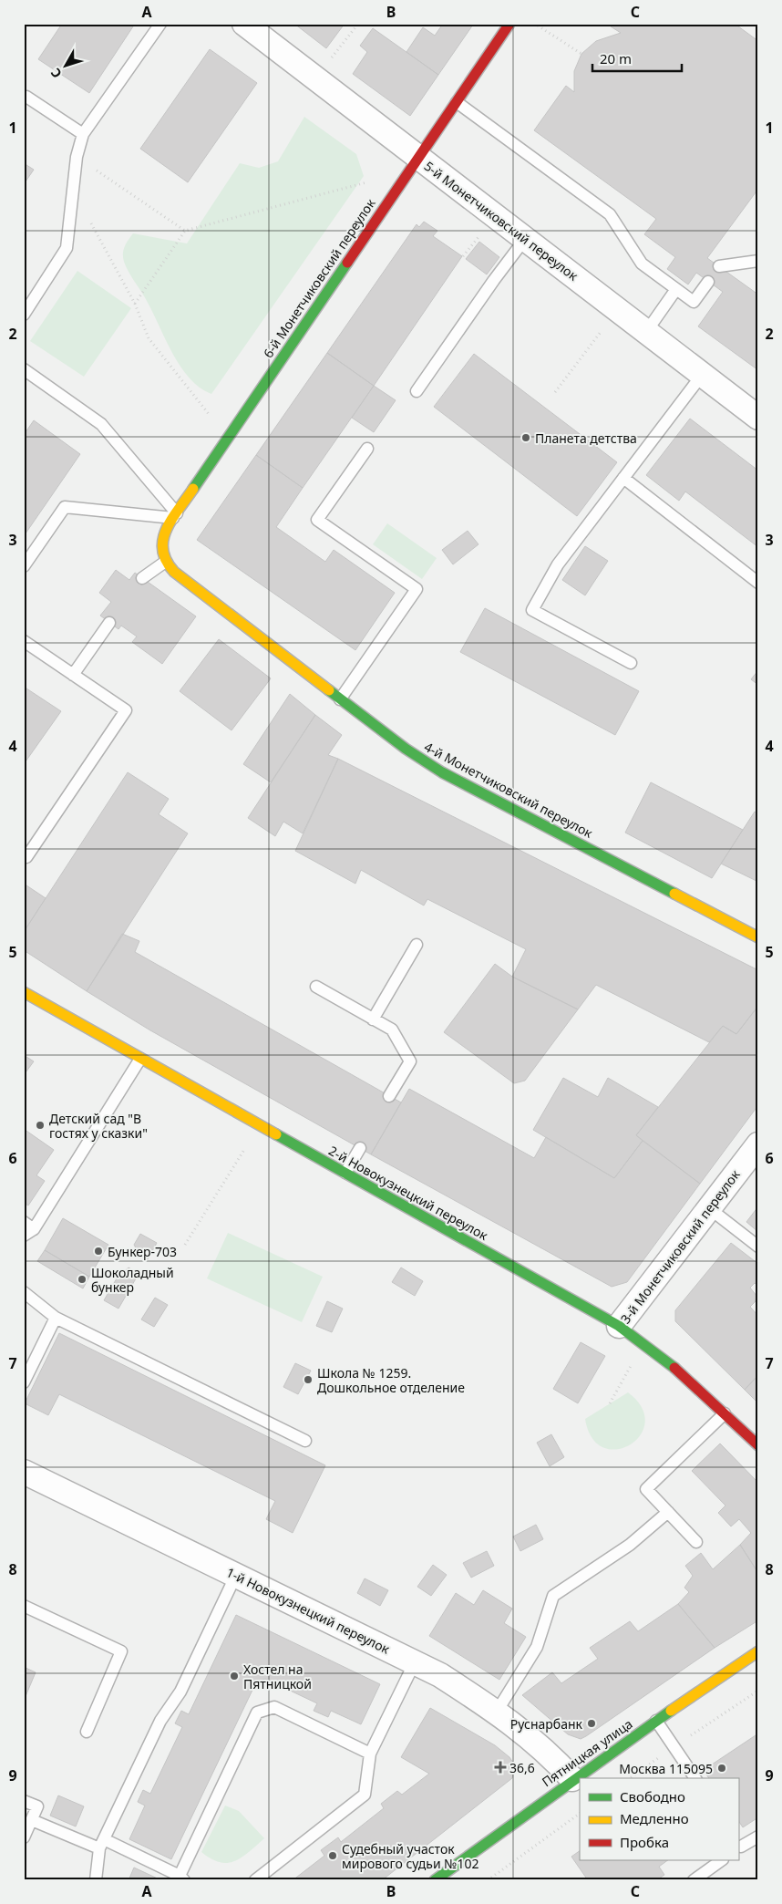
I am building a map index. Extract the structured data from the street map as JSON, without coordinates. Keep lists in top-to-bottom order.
{
  "streets": {
    "street": [
      "5-й Монетчиковский переулок",
      "6-й Монетчиковский переулок",
      "4-й Монетчиковский переулок",
      "2-й Новокузнецкий переулок",
      "3-й Монетчиковский переулок",
      "1-й Новокузнецкий переулок",
      "Пятницкая улица"
    ]
  },
  "crossings": [
    ["5-й Монетчиковский переулок", "6-й Монетчиковский переулок"],
    ["6-й Монетчиковский переулок", "4-й Монетчиковский переулок"],
    ["2-й Новокузнецкий переулок", "3-й Монетчиковский переулок"],
    ["1-й Новокузнецкий переулок", "Пятницкая улица"]
  ],
  "places": {
    "other": [
      "Планета детства",
      "Детский сад \"В гостях у сказки\"",
      "Бункер-703",
      "Шоколадный бункер",
      "Школа № 1259. Дошкольное отделение",
      "Хостел на Пятницкой",
      "Руснарбанк",
      "Москва 115095",
      "Судебный участок мирового судьи №102"
    ],
    "health": ["36,6"]
  },
  "legend": ["Свободно", "Медленно", "Пробка"],
  "scale_bar": "20 m",
  "north": "bottom left",
  "grid": {
    "columns": ["A", "B", "C"],
    "rows": [
      "1",
      "2",
      "3",
      "4",
      "5",
      "6",
      "7",
      "8",
      "9"
    ]
  }
}
